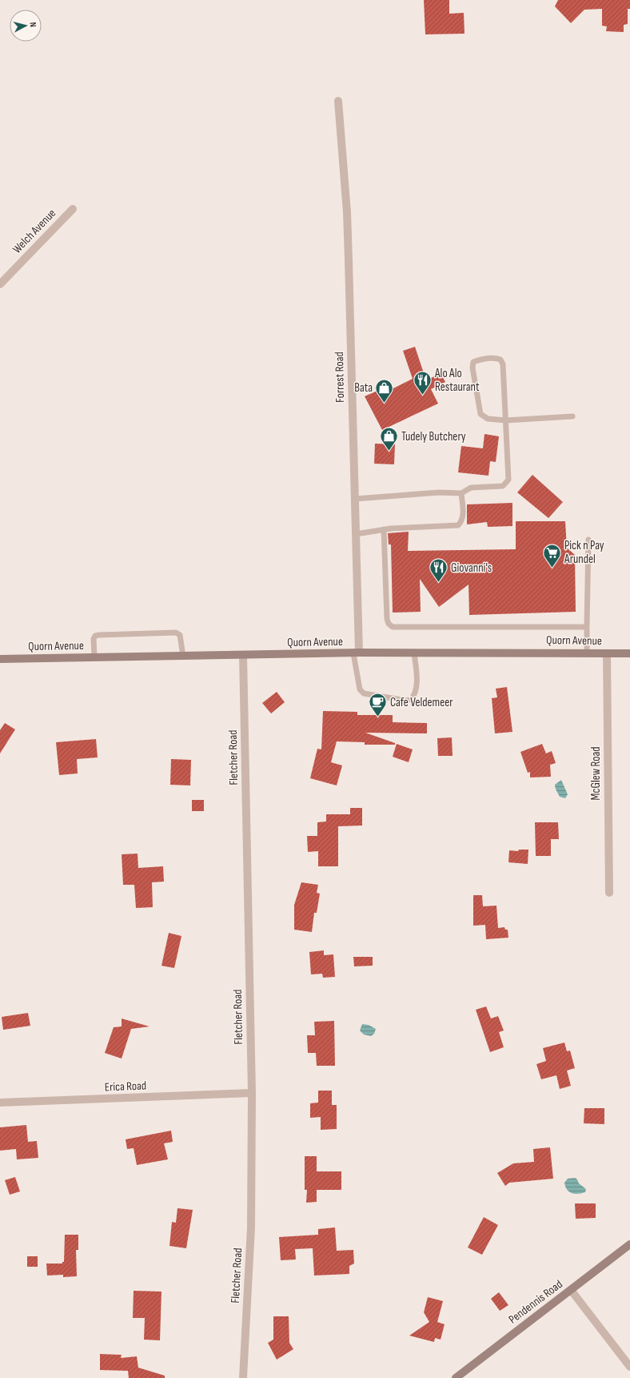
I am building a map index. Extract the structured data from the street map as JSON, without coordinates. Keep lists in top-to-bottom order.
{
  "streets": {
    "street": [
      "Welch Avenue",
      "Forrest Road",
      "Quorn Avenue",
      "Fletcher Road",
      "McGlew Road",
      "Erica Road",
      "Pendennis Road"
    ]
  },
  "crossings": [
    ["Forrest Road", "Quorn Avenue"],
    ["Quorn Avenue", "Fletcher Road"],
    ["Quorn Avenue", "McGlew Road"],
    ["Fletcher Road", "Erica Road"]
  ],
  "places": {
    "restaurant": ["Alo Alo Restaurant", "Giovanni's"],
    "shop": ["Bata", "Tudely Butchery"],
    "supermarket": ["Pick n Pay Arundel"],
    "cafe": ["Cafe Veldemeer"]
  },
  "north": "right"
}
